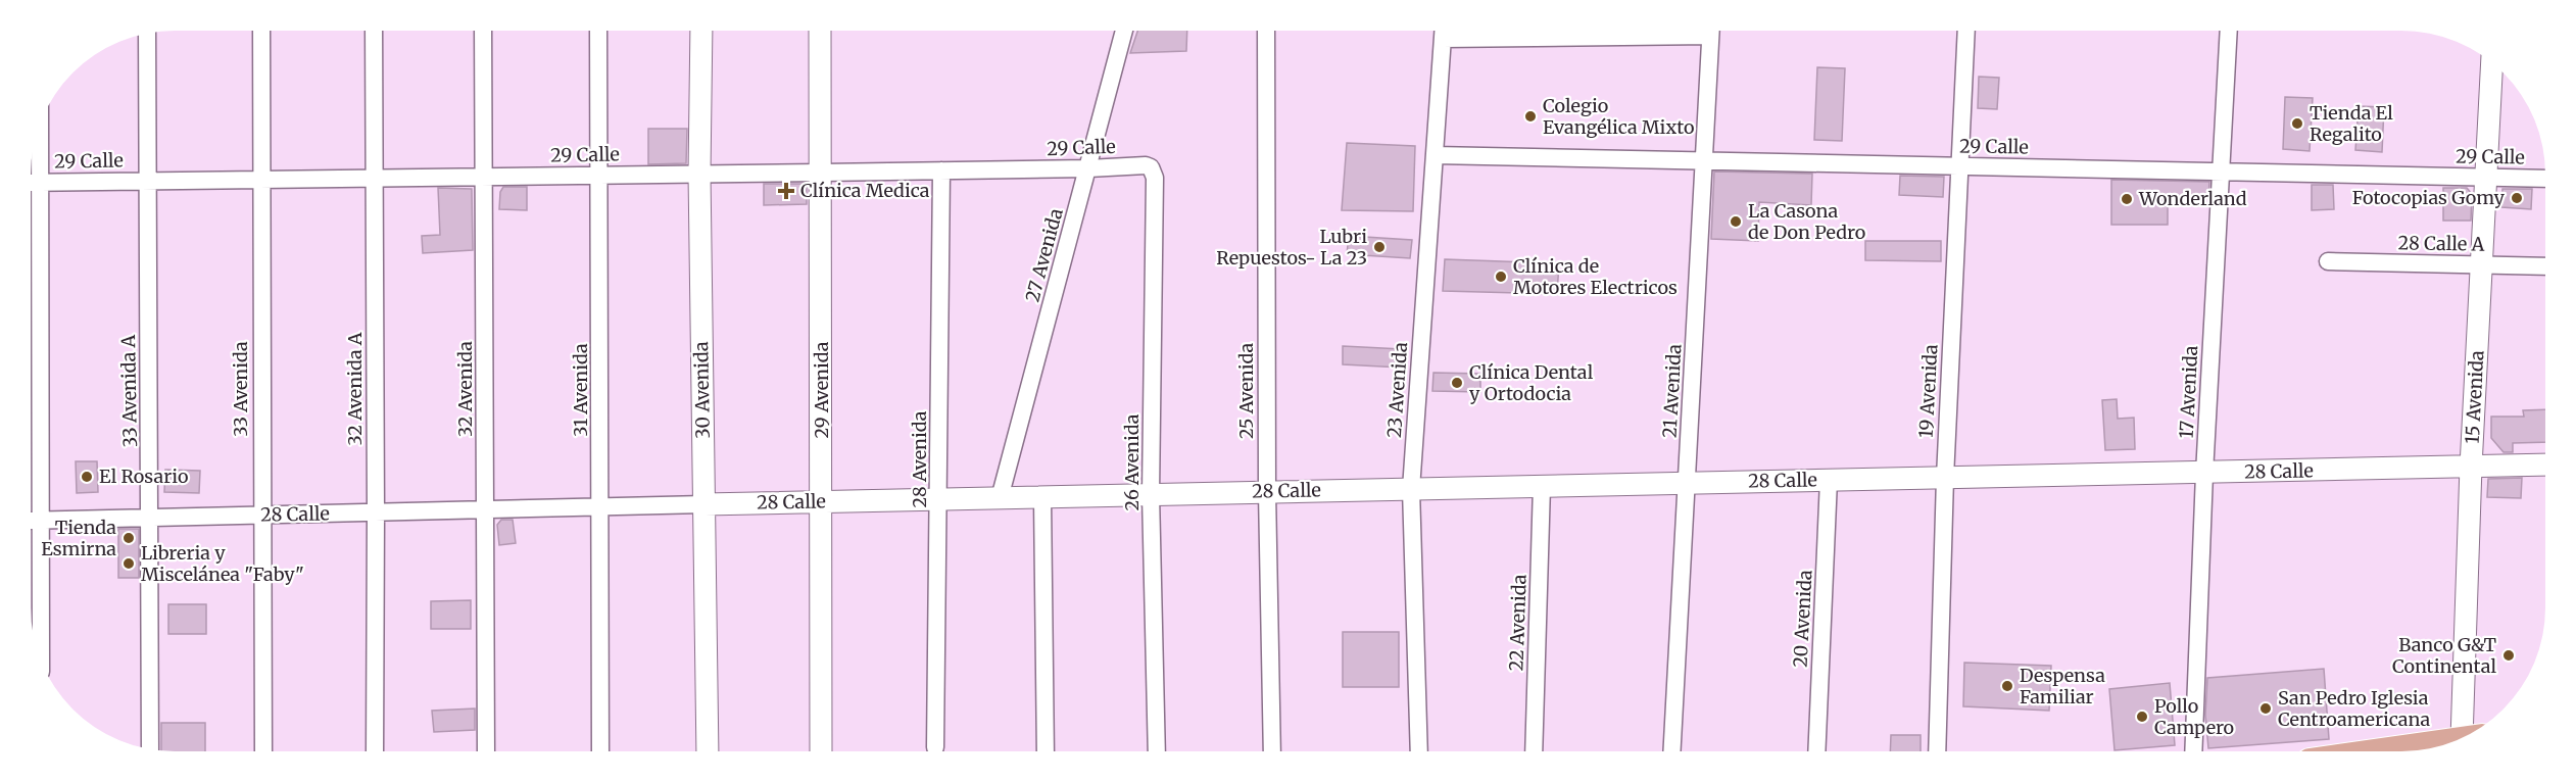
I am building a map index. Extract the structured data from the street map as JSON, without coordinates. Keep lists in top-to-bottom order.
{
  "streets": {
    "street": [
      "29 Calle",
      "28 Calle A",
      "27 Avenida",
      "33 Avenida",
      "32 Avenida A",
      "32 Avenida",
      "31 Avenida",
      "30 Avenida",
      "29 Avenida",
      "23 Avenida",
      "33 Avenida A",
      "25 Avenida",
      "21 Avenida",
      "19 Avenida",
      "17 Avenida",
      "15 Avenida",
      "28 Avenida",
      "26 Avenida",
      "28 Calle",
      "20 Avenida",
      "22 Avenida"
    ]
  },
  "crossings": [
    ["29 Calle", "27 Avenida"],
    ["29 Calle", "33 Avenida"],
    ["29 Calle", "32 Avenida A"],
    ["29 Calle", "32 Avenida"],
    ["29 Calle", "31 Avenida"],
    ["29 Calle", "30 Avenida"],
    ["29 Calle", "29 Avenida"],
    ["29 Calle", "23 Avenida"],
    ["29 Calle", "33 Avenida A"],
    ["29 Calle", "21 Avenida"],
    ["29 Calle", "19 Avenida"],
    ["29 Calle", "17 Avenida"],
    ["29 Calle", "15 Avenida"],
    ["29 Calle", "28 Avenida"],
    ["29 Calle", "26 Avenida"],
    ["28 Calle A", "15 Avenida"],
    ["27 Avenida", "28 Calle"],
    ["33 Avenida", "28 Calle"],
    ["32 Avenida A", "28 Calle"],
    ["32 Avenida", "28 Calle"],
    ["31 Avenida", "28 Calle"],
    ["30 Avenida", "28 Calle"],
    ["29 Avenida", "28 Calle"],
    ["23 Avenida", "28 Calle"],
    ["33 Avenida A", "28 Calle"],
    ["25 Avenida", "28 Calle"],
    ["21 Avenida", "28 Calle"],
    ["19 Avenida", "28 Calle"],
    ["17 Avenida", "28 Calle"],
    ["15 Avenida", "28 Calle"],
    ["28 Avenida", "28 Calle"],
    ["26 Avenida", "28 Calle"],
    ["28 Calle", "20 Avenida"],
    ["28 Calle", "22 Avenida"]
  ],
  "places": {
    "other": [
      "Colegio Evangélica Mixto",
      "Tienda El Regalito",
      "Fotocopias Gomy",
      "Wonderland",
      "La Casona de Don Pedro",
      "Lubri Repuestos- La 23",
      "Clínica de Motores Electricos",
      "Clínica Dental y Ortodocia",
      "El Rosario",
      "Tienda Esmirna",
      "Libreria y Miscelánea \"Faby\"",
      "Banco G&T Continental",
      "Despensa Familiar",
      "San Pedro Iglesia Centroamericana",
      "Pollo Campero"
    ],
    "health": ["Clínica Medica"]
  }
}
